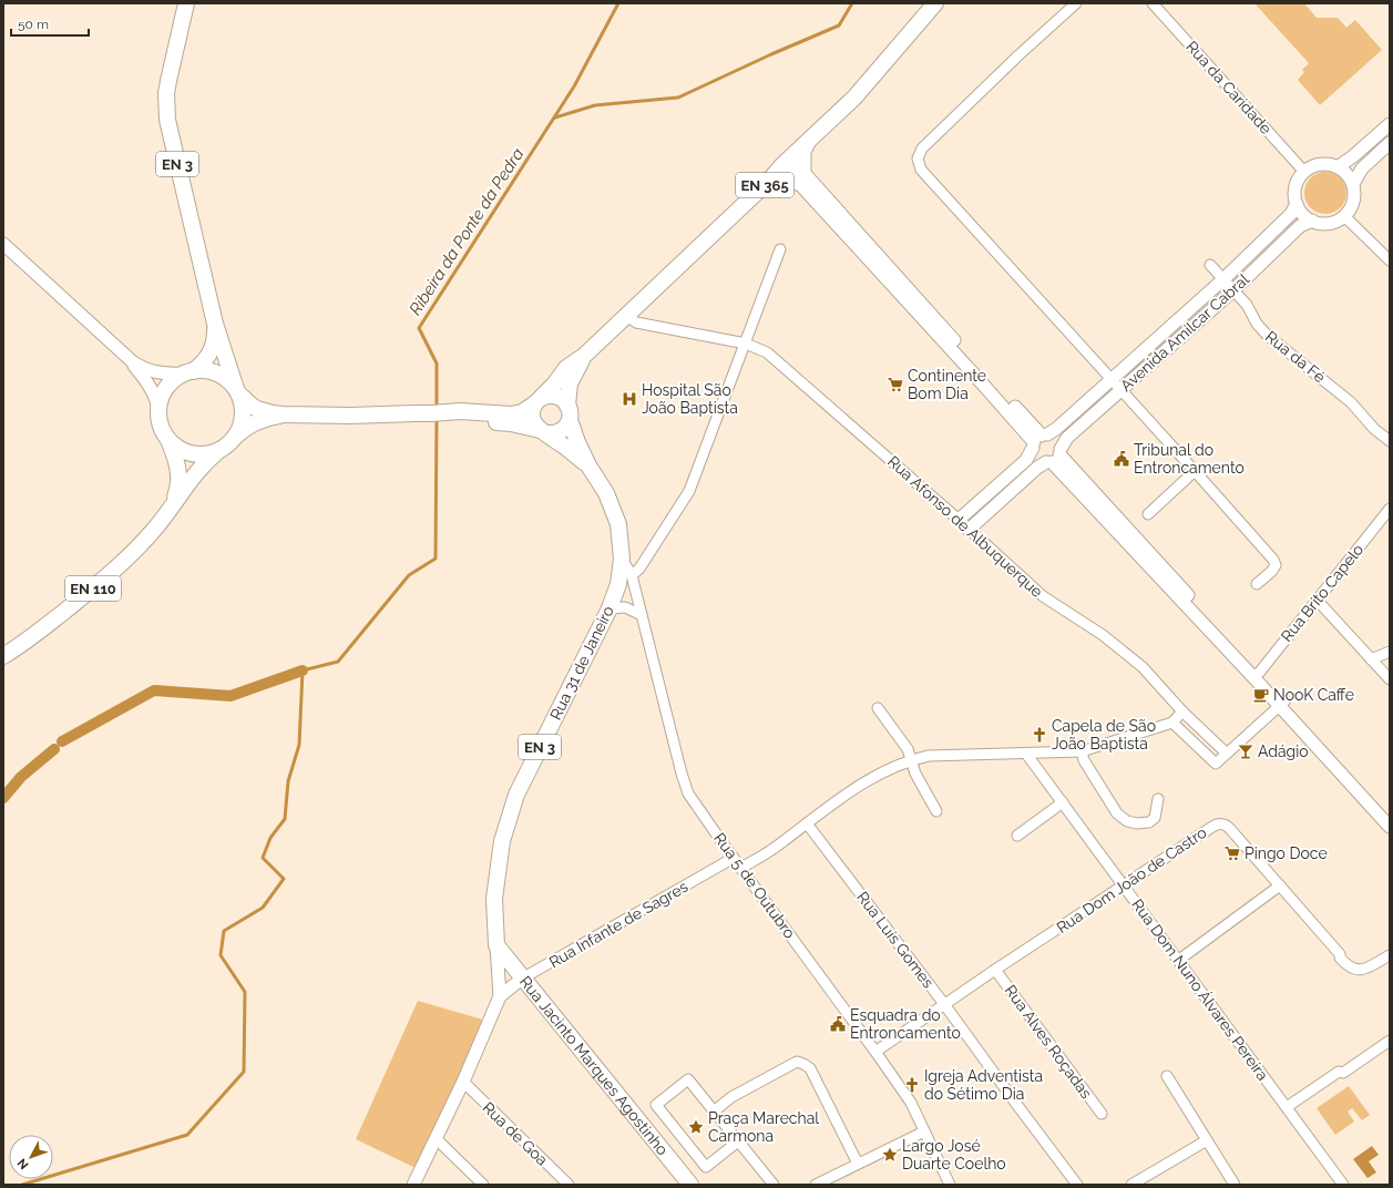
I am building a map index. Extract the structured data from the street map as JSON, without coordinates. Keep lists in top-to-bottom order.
{
  "streets": {
    "main road": [
      "EN 3",
      "EN 365",
      "EN 110",
      "Rua 31 de Janeiro",
      "Rua Jacinto Marques Agostinho"
    ],
    "street": [
      "Rua da Caridade",
      "Avenida Amilcar Cabral",
      "Rua da Fé",
      "Rua Afonso de Albuquerque",
      "Rua Brito Capelo",
      "Rua Dom João de Castro",
      "Rua 5 de Outubro",
      "Rua Infante de Sagres",
      "Rua Luís Gomes",
      "Rua Dom Nuno Álvares Pereira",
      "Rua Alves Roçadas",
      "Rua de Goa"
    ]
  },
  "crossings": [
    ["Rua da Caridade", "Avenida Amilcar Cabral"],
    ["EN 3", "EN 365"],
    ["EN 3", "Rua 31 de Janeiro"],
    ["EN 3", "Rua 5 de Outubro"],
    ["EN 365", "Rua Afonso de Albuquerque"],
    ["Avenida Amilcar Cabral", "Rua da Fé"],
    ["Avenida Amilcar Cabral", "Rua Afonso de Albuquerque"],
    ["Rua 31 de Janeiro", "Rua 5 de Outubro"],
    ["Rua 31 de Janeiro", "Rua Infante de Sagres"],
    ["Rua 31 de Janeiro", "Rua Jacinto Marques Agostinho"],
    ["Rua Dom João de Castro", "Rua 5 de Outubro"],
    ["Rua Dom João de Castro", "Rua Luís Gomes"],
    ["Rua Dom João de Castro", "Rua Dom Nuno Álvares Pereira"],
    ["Rua Dom João de Castro", "Rua Alves Roçadas"],
    ["Rua 5 de Outubro", "Rua Infante de Sagres"],
    ["Rua Infante de Sagres", "Rua Jacinto Marques Agostinho"],
    ["Rua Infante de Sagres", "Rua de Goa"]
  ],
  "water": ["Ribeira da Ponte da Pedra"],
  "places": {
    "supermarket": ["Continente Bom Dia", "Pingo Doce"],
    "hospital": ["Hospital São João Baptista"],
    "public building": ["Tribunal do Entroncamento", "Esquadra do Entroncamento"],
    "cafe": ["NooK Caffe"],
    "church": ["Capela de São João Baptista", "Igreja Adventista do Sétimo Dia"],
    "bar": ["Adágio"],
    "place": ["Praça Marechal Carmona", "Largo José Duarte Coelho"]
  },
  "scale_bar": "50 m",
  "north": "bottom left"
}
